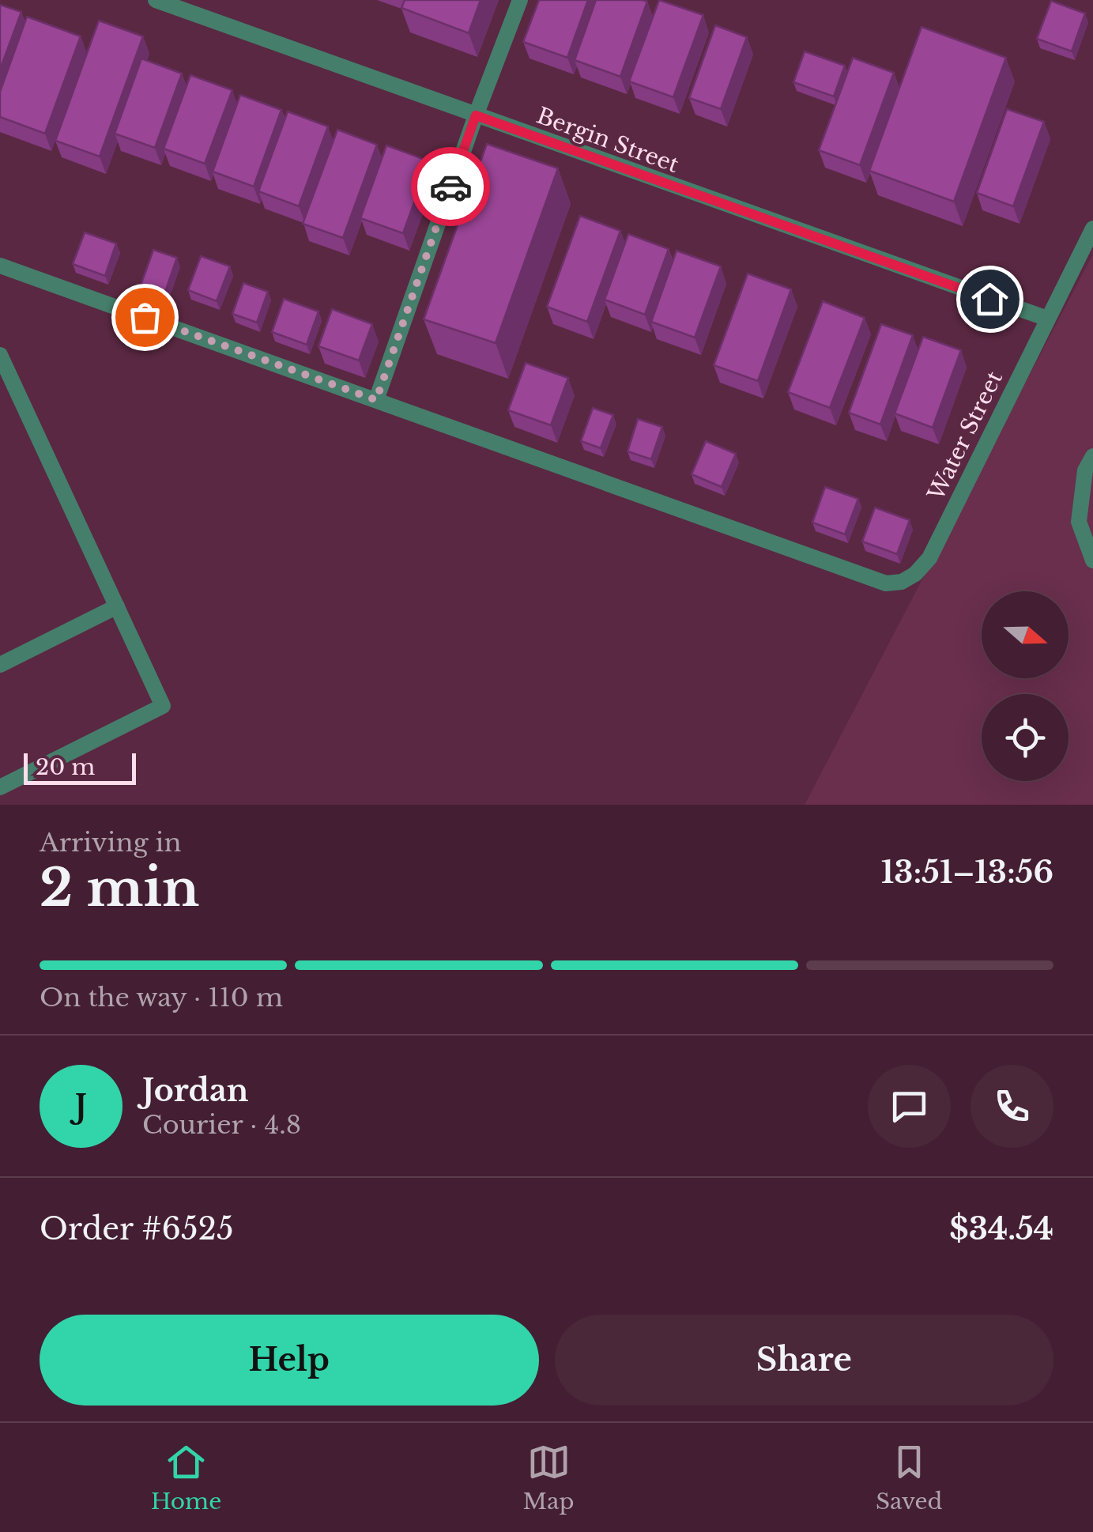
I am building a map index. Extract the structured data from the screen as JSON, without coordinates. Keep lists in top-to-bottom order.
{
  "streets": {
    "street": ["Bergin Street", "Water Street"]
  },
  "crossings": [
    ["Bergin Street", "Water Street"]
  ],
  "scale_bar": "20 m",
  "north": "right",
  "page": {
    "scale": "20 m",
    "heading": ["2 min", "Arriving in", "13:51–13:56"],
    "panel": [
      "Jordan",
      "Courier · 4.8",
      "Order #6525",
      "$34.54"
    ],
    "bar": "On the way · 110 m",
    "round": "J",
    "buttons": ["Help", "Share"],
    "tabs": ["Home", "Map", "Saved"]
  }
}
